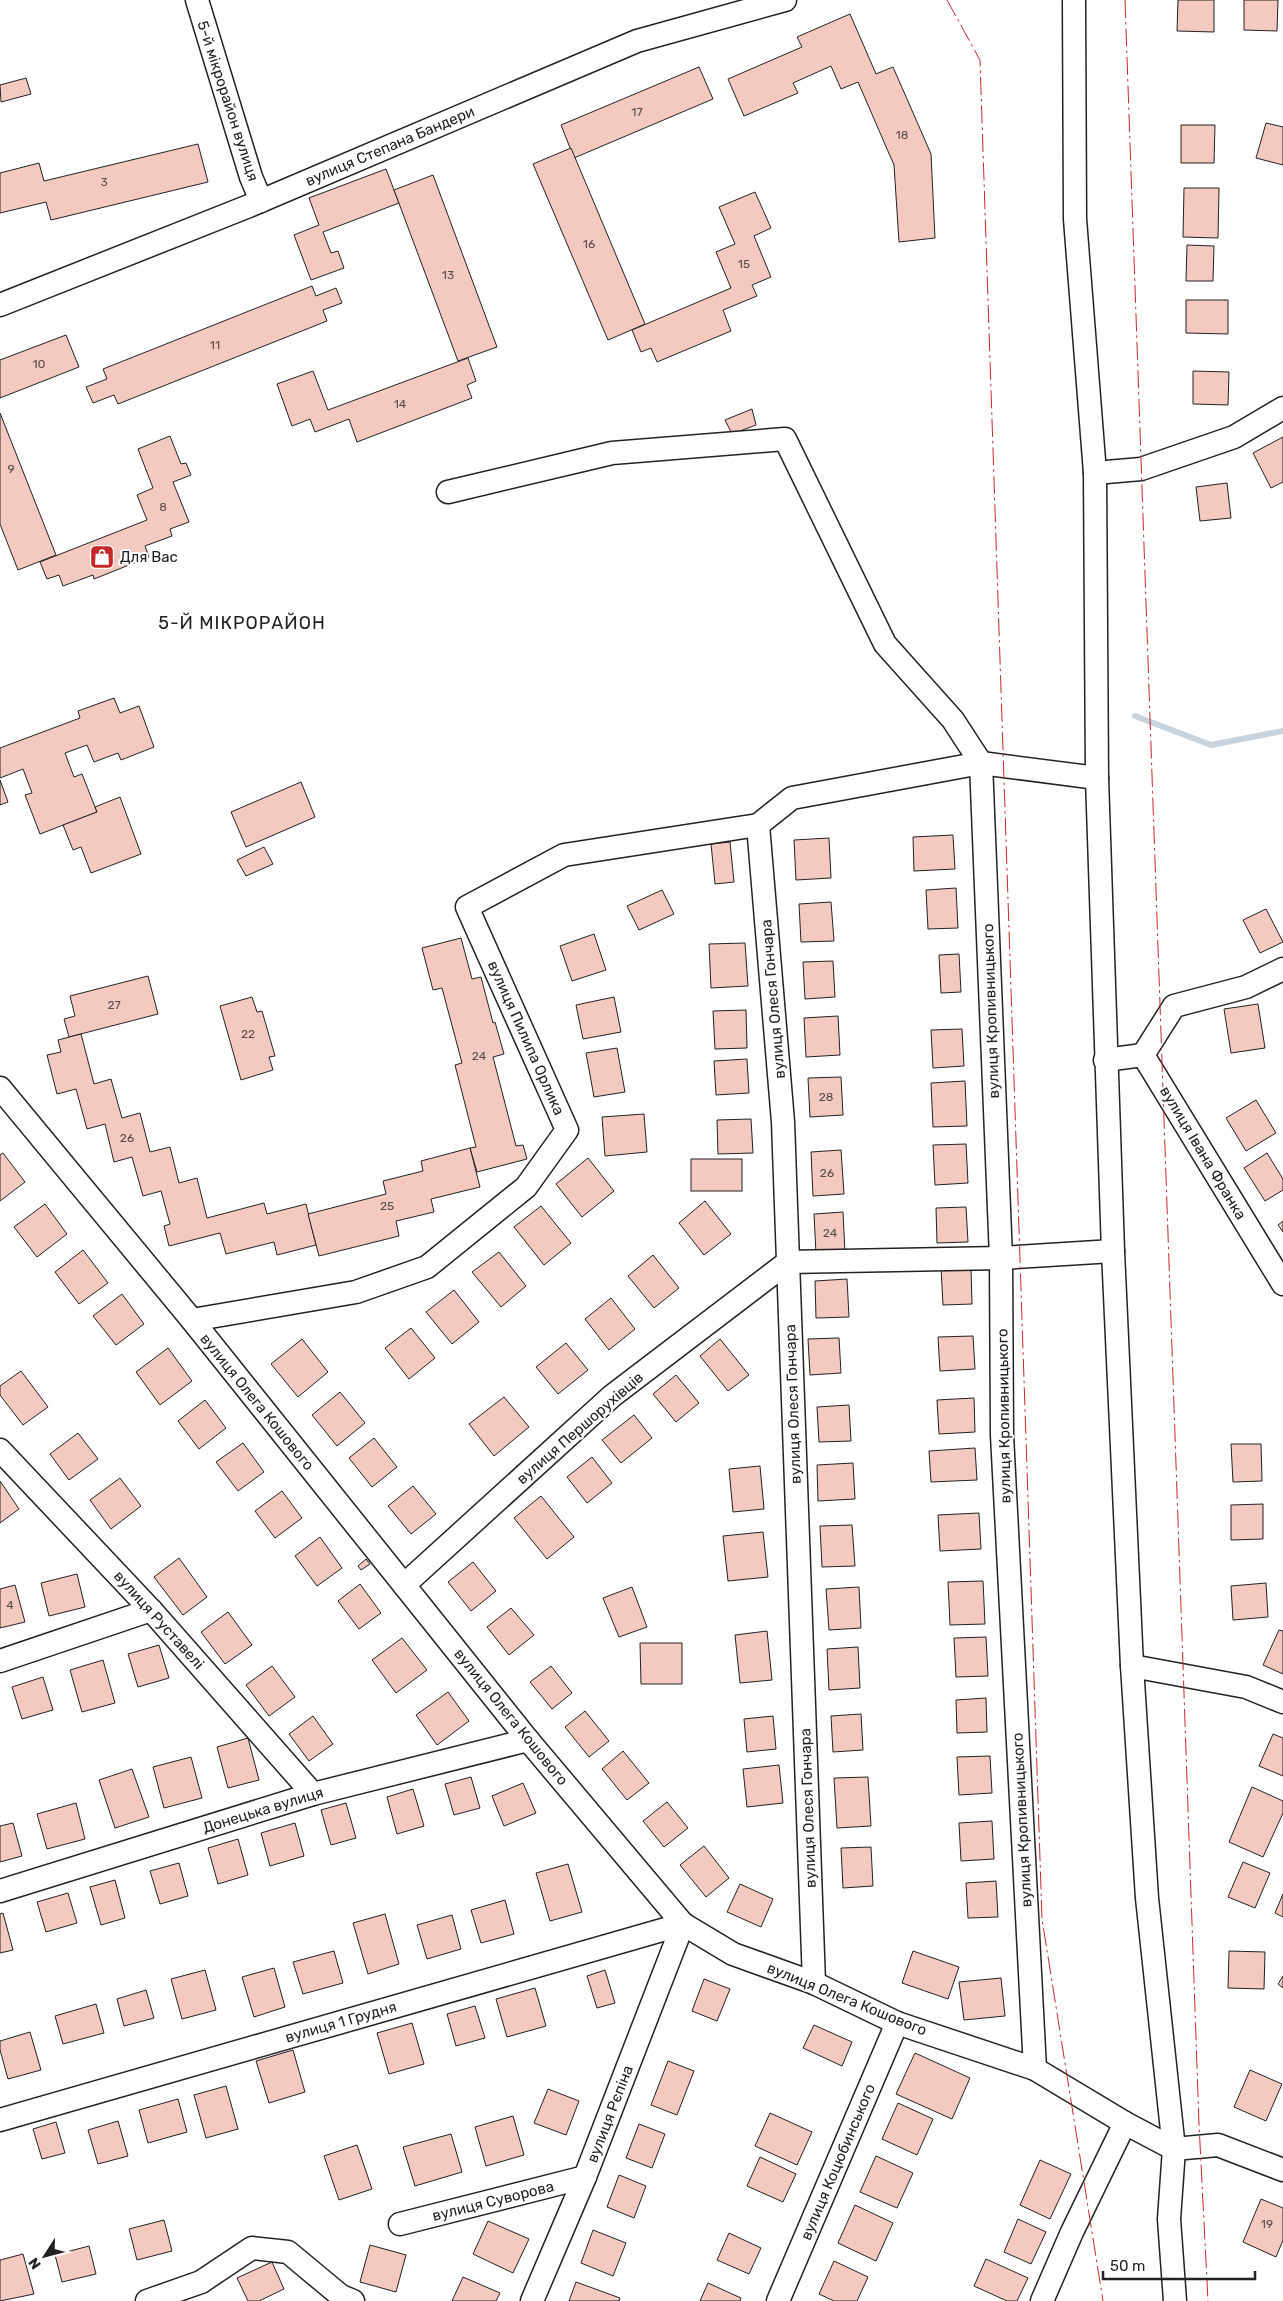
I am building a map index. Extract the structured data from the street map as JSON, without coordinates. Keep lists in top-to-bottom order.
{
  "streets": {
    "street": [
      "5-й мікрорайон вулиця",
      "вулиця Степана Бандери",
      "вулиця Олеся Гончара",
      "вулиця Кропивницького",
      "вулиця Пилипа Орлика",
      "вулиця Івана Франка",
      "вулиця Олега Кошового",
      "вулиця Першорухівців",
      "вулиця Руставелі",
      "Донецька вулиця",
      "вулиця 1 Грудня",
      "вулиця Рєпіна",
      "вулиця Коцюбинського",
      "вулиця Суворова"
    ]
  },
  "crossings": [
    ["5-й мікрорайон вулиця", "вулиця Степана Бандери"],
    ["вулиця Олеся Гончара", "вулиця Пилипа Орлика"],
    ["вулиця Олеся Гончара", "вулиця Олега Кошового"],
    ["вулиця Олеся Гончара", "вулиця Першорухівців"],
    ["вулиця Кропивницького", "вулиця Олега Кошового"],
    ["вулиця Пилипа Орлика", "вулиця Олега Кошового"],
    ["вулиця Олега Кошового", "вулиця Першорухівців"],
    ["вулиця Олега Кошового", "Донецька вулиця"],
    ["вулиця Олега Кошового", "вулиця 1 Грудня"],
    ["вулиця Олега Кошового", "вулиця Рєпіна"],
    ["вулиця Олега Кошового", "вулиця Коцюбинського"],
    ["вулиця Руставелі", "Донецька вулиця"],
    ["вулиця 1 Грудня", "вулиця Рєпіна"],
    ["вулиця Рєпіна", "вулиця Суворова"]
  ],
  "districts": ["5-Й МІКРОРАЙОН"],
  "places": {
    "shop": ["Для Вас"]
  },
  "house_numbers": [
    "17",
    "18",
    "3",
    "16",
    "15",
    "13",
    "11",
    "10",
    "14",
    "9",
    "8",
    "27",
    "22",
    "24",
    "28",
    "26",
    "26",
    "25",
    "24",
    "4",
    "19"
  ],
  "scale_bar": "50 m",
  "north": "bottom left"
}
